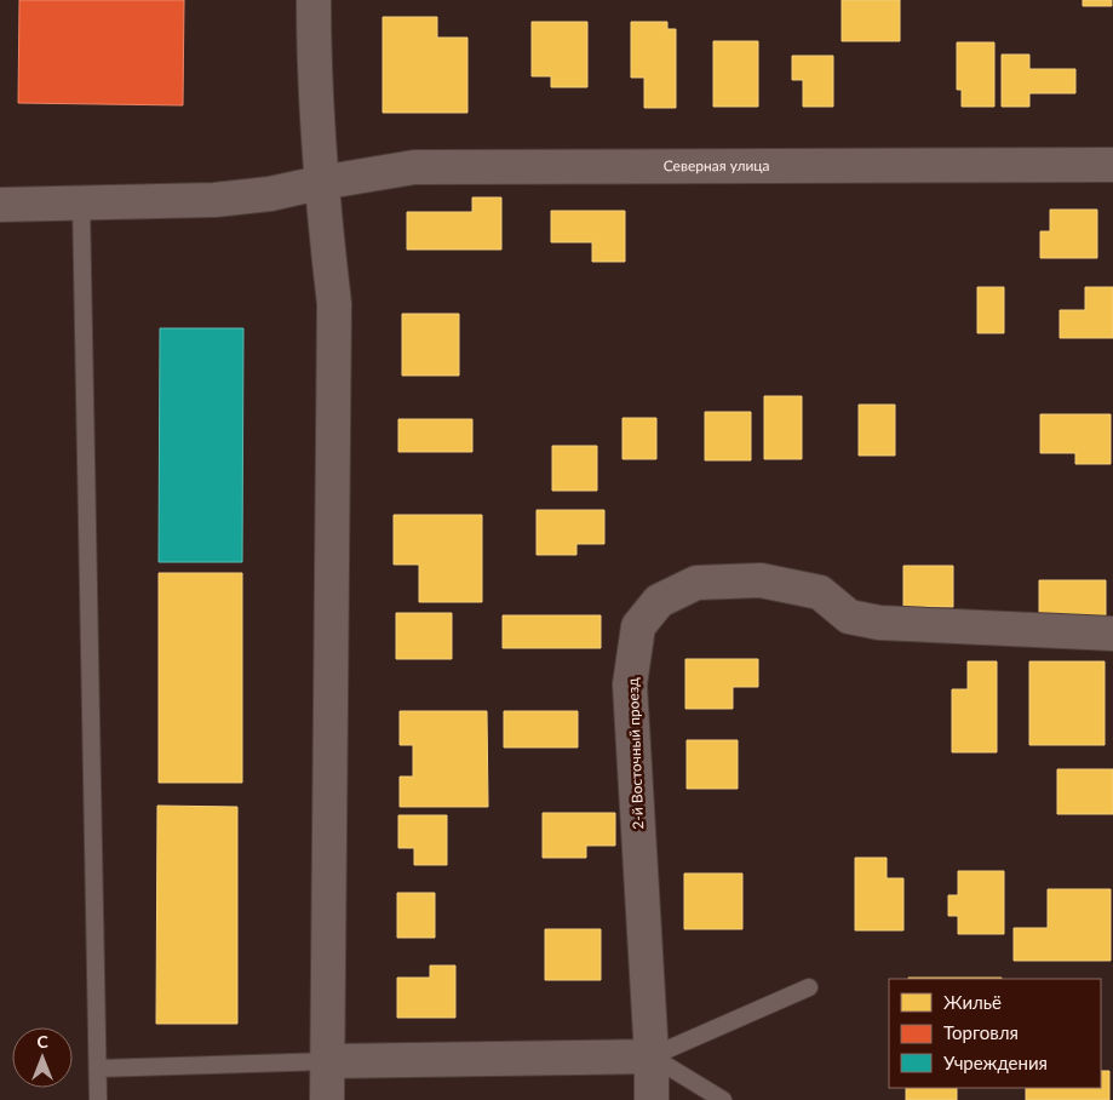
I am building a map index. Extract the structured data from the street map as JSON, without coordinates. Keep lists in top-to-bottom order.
{
  "streets": {
    "street": ["Северная улица", "2-й Восточный проезд"]
  },
  "legend": ["Жильё", "Торговля", "Учреждения"],
  "north": "top"
}
